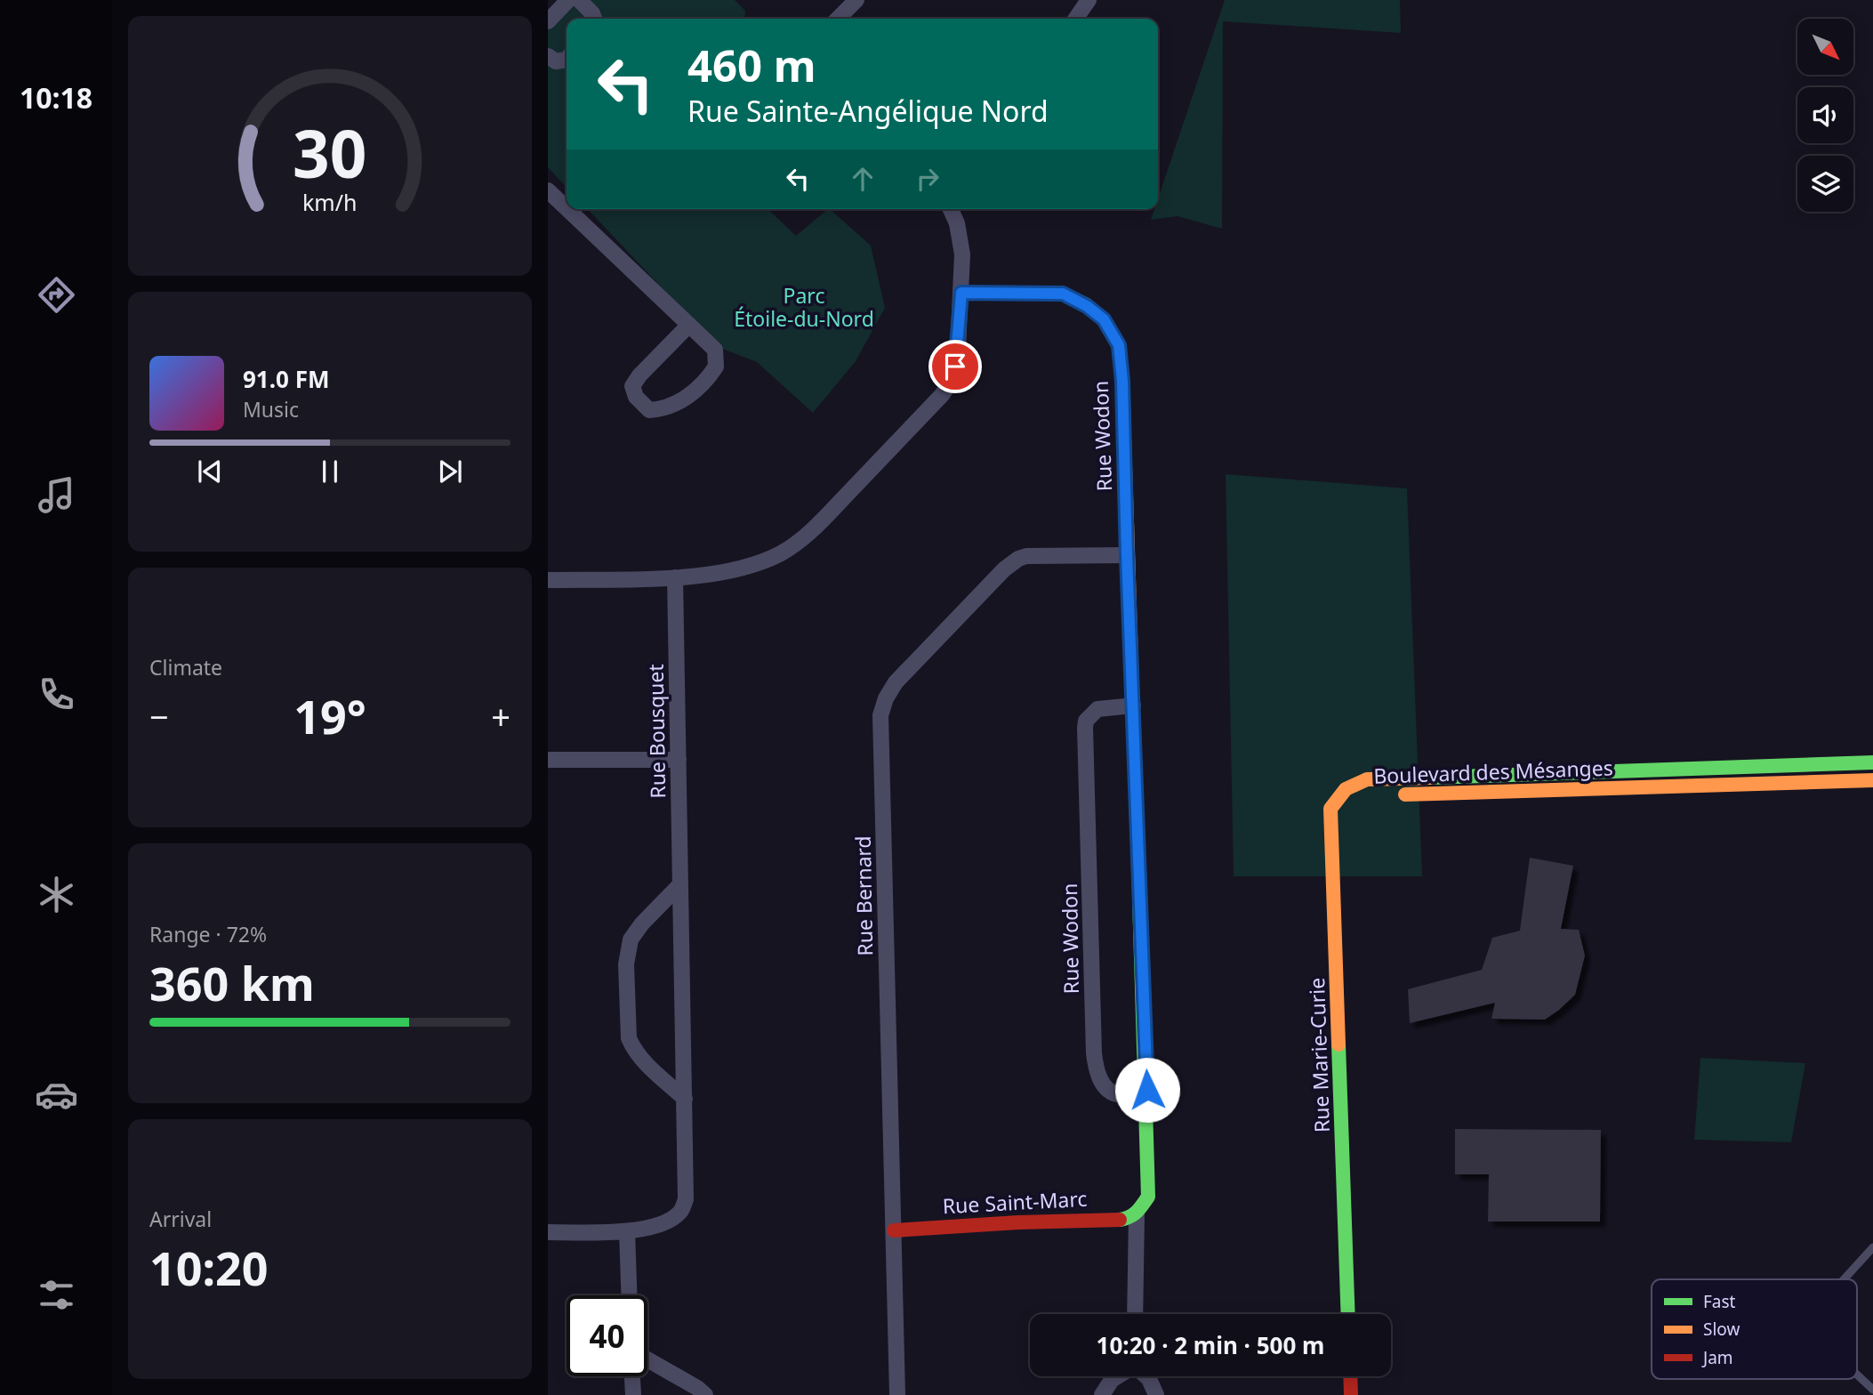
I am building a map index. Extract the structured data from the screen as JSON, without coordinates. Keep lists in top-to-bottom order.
{
  "streets": {
    "street": [
      "Rue Wodon",
      "Rue Bousquet",
      "Boulevard des Mésanges",
      "Rue Bernard",
      "Rue Marie-Curie",
      "Rue Saint-Marc"
    ]
  },
  "crossings": [
    ["Rue Wodon", "Rue Bernard"],
    ["Rue Wodon", "Rue Saint-Marc"],
    ["Boulevard des Mésanges", "Rue Marie-Curie"],
    ["Rue Bernard", "Rue Saint-Marc"]
  ],
  "parks": ["Parc Étoile-du-Nord"],
  "legend": ["Fast", "Slow", "Jam"],
  "north": "bottom right",
  "page": {
    "tabs": "10:18",
    "turn": ["460 m", "Rue Sainte-Angélique Nord"],
    "song": ["91.0 FM", "Music"],
    "tile": [
      "Climate",
      ["Range · 72%", "360 km"],
      ["Arrival", "10:20"]
    ],
    "heat": ["−", "19°", "+"],
    "limit": "40",
    "trip": "10:20 · 2 min · 500 m",
    "gauge": ["30", "km/h"]
  }
}
